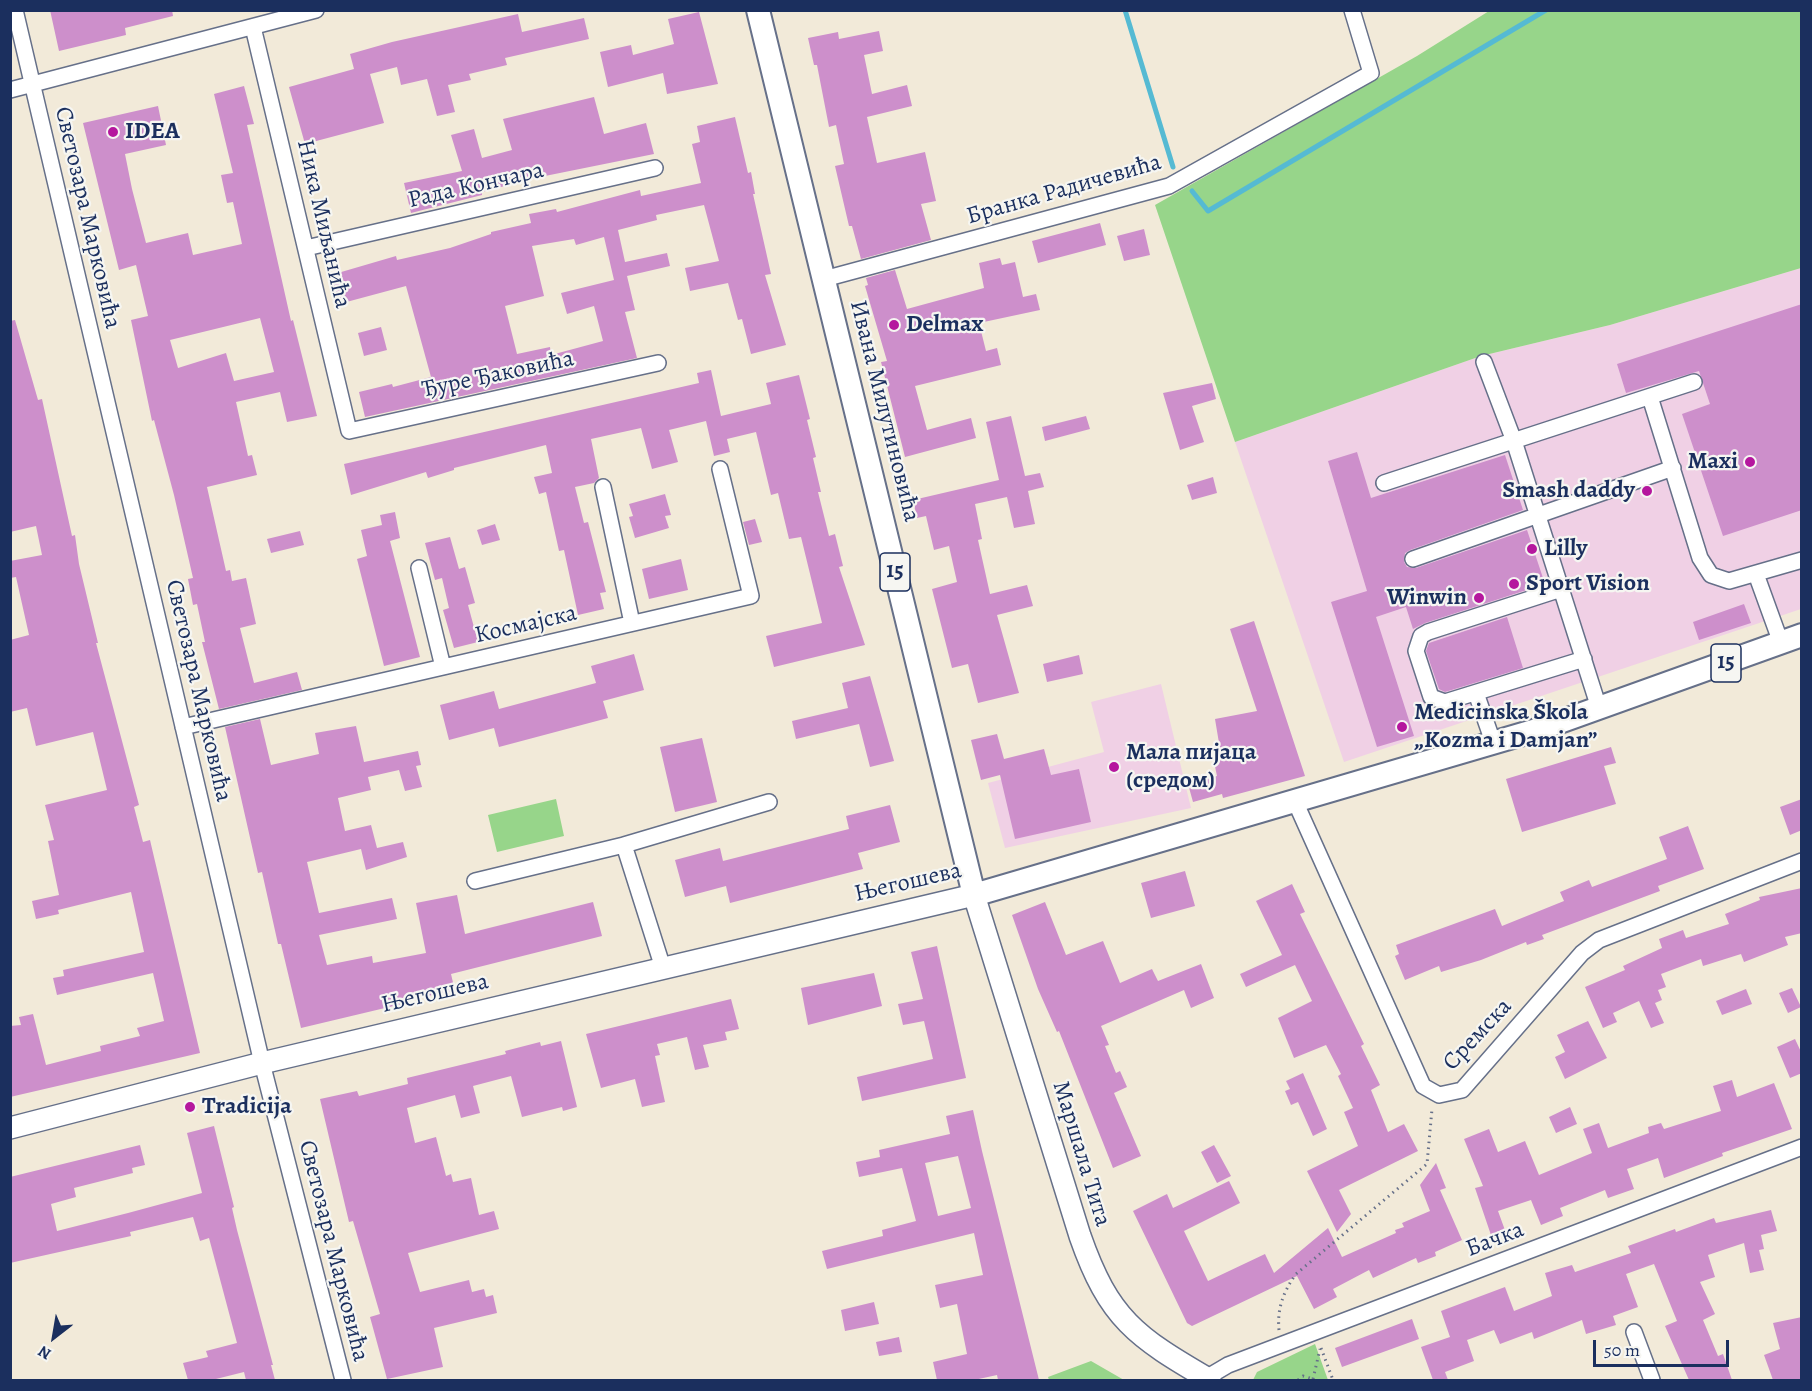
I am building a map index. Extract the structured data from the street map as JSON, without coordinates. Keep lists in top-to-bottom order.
{
  "streets": {
    "main road": ["Ивана Милутиновића", "15", "Његошева"],
    "street": [
      "Рада Кончара",
      "Бранка Радичевића",
      "Светозара Марковића",
      "Ника Миљанића",
      "Ђуре Ђаковића",
      "Космајска",
      "Сремска",
      "Маршала Тита",
      "Бачка"
    ]
  },
  "crossings": [
    ["Рада Кончара", "Ника Миљанића"],
    ["Бранка Радичевића", "Ивана Милутиновића"],
    ["Светозара Марковића", "Космајска"],
    ["Светозара Марковића", "Његошева"],
    ["Ника Миљанића", "Ђуре Ђаковића"],
    ["Ивана Милутиновића", "Његошева"],
    ["Ивана Милутиновића", "Маршала Тита"],
    ["Његошева", "Сремска"],
    ["Његошева", "Маршала Тита"],
    ["Маршала Тита", "Бачка"]
  ],
  "places": [
    "IDEA",
    "Delmax",
    "Maxi",
    "Smash daddy",
    "Lilly",
    "Sport Vision",
    "Winwin",
    "Medicinska Škola „Kozma i Damjan”",
    "Мала пијаца (средом)",
    "Tradicija"
  ],
  "scale_bar": "50 m",
  "north": "bottom left"
}
